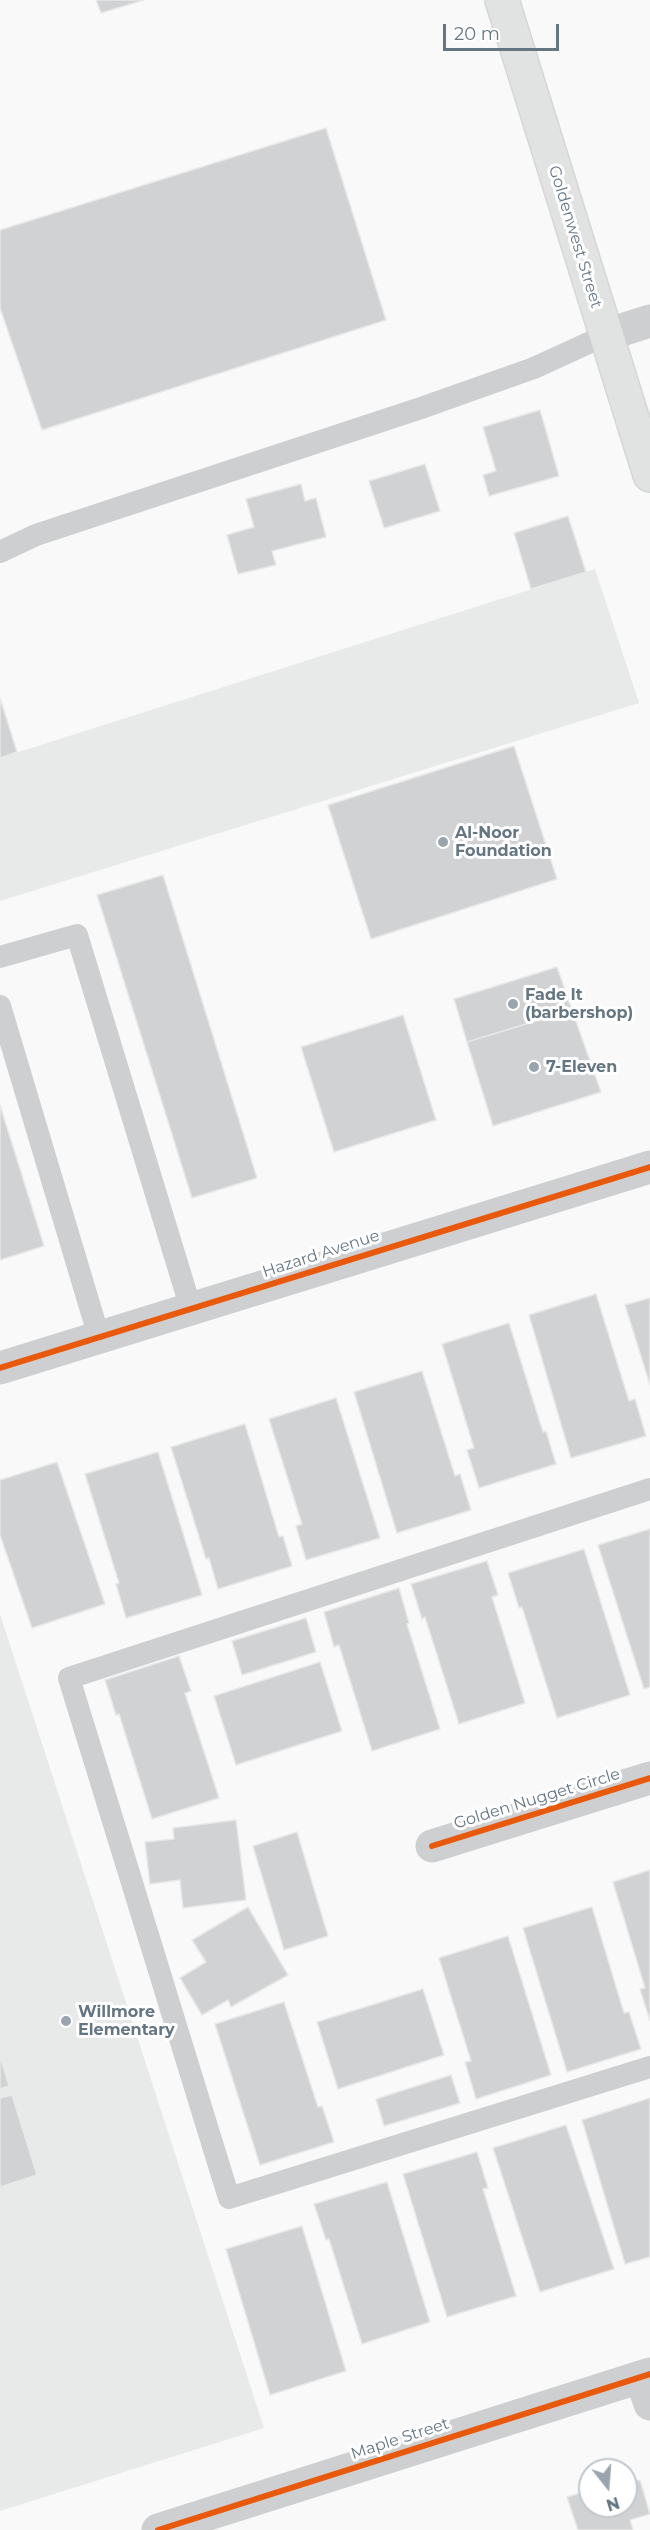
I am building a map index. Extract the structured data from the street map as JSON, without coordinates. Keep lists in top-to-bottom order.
{
  "streets": {
    "main road": ["Goldenwest Street"],
    "street": ["Hazard Avenue", "Golden Nugget Circle", "Maple Street"]
  },
  "places": [
    "Al-Noor Foundation",
    "Fade It (barbershop)",
    "7-Eleven",
    "Willmore Elementary"
  ],
  "scale_bar": "20 m",
  "north": "bottom"
}
